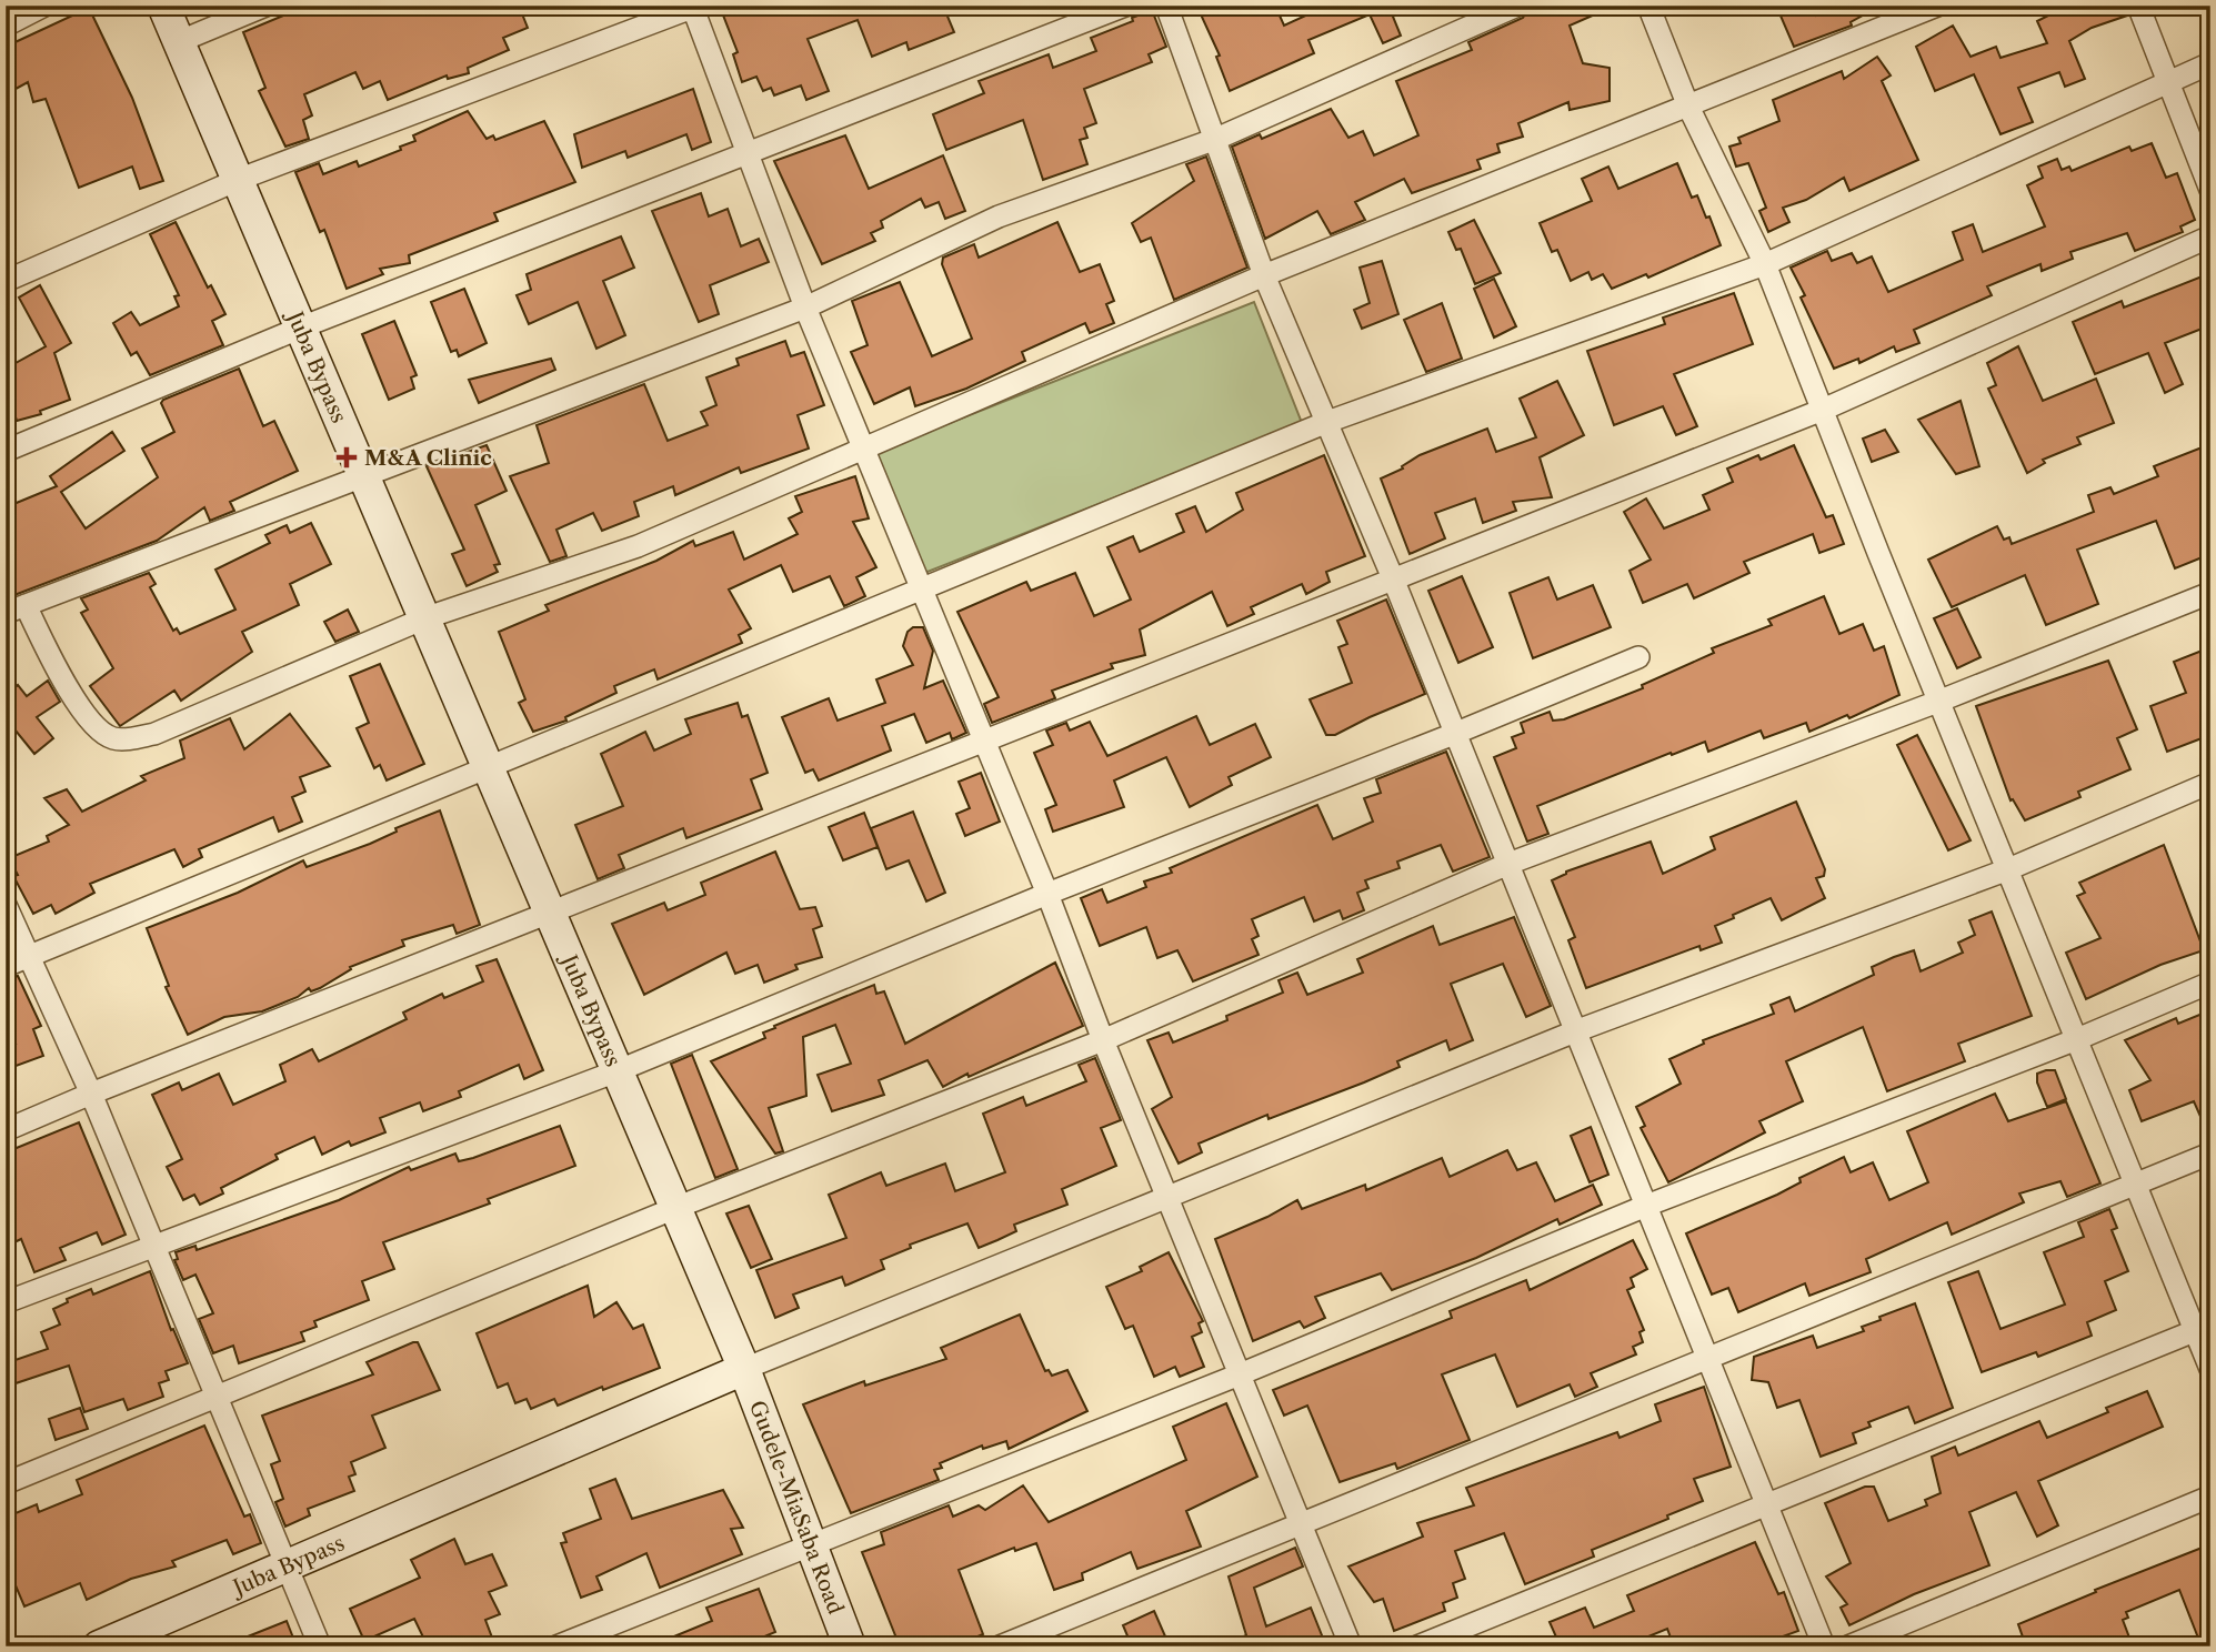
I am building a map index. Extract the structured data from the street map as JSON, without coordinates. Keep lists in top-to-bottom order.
{
  "streets": {
    "main road": ["Juba Bypass", "Gudele-MiaSaba Road"]
  },
  "crossings": [
    ["Juba Bypass", "Gudele-MiaSaba Road"]
  ],
  "places": {
    "health": ["M&A Clinic"]
  }
}
